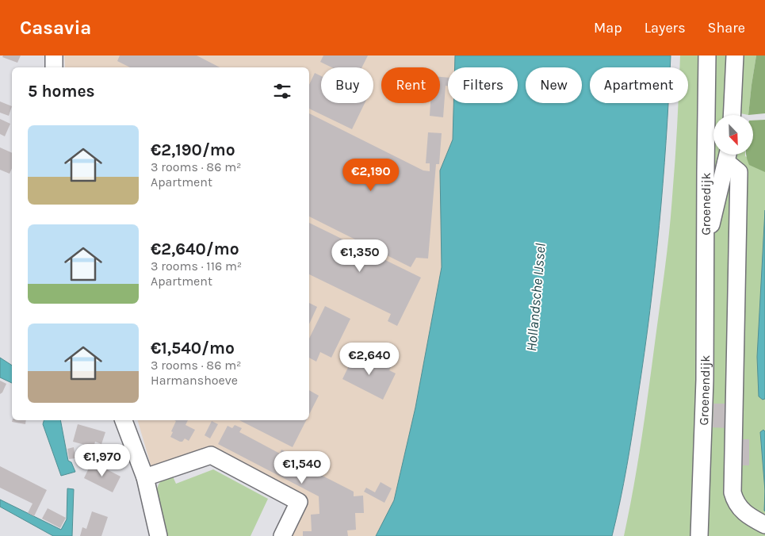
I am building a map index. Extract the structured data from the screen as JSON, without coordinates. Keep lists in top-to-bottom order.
{
  "streets": {
    "street": ["Groenedijk", "Groenendijk"]
  },
  "crossings": [
    ["Groenedijk", "Groenendijk"]
  ],
  "water": ["Hollandsche IJssel"],
  "north": "bottom right",
  "page": {
    "header": "Casavia",
    "nav": ["Map", "Layers", "Share"],
    "chip": [
      "Buy",
      "Rent",
      "Filters",
      "New",
      "Apartment"
    ],
    "heading": "5 homes",
    "list": [
      {
        "name": "€2,190/mo",
        "note": "3 rooms · 86 m² · Apartment"
      },
      {
        "name": "€2,640/mo",
        "note": "3 rooms · 116 m² · Apartment"
      },
      {
        "name": "€1,540/mo",
        "note": "3 rooms · 86 m² · Harmanshoeve"
      }
    ],
    "price": [
      "€2,190",
      "€1,350",
      "€2,640",
      "€1,970",
      "€1,540"
    ]
  }
}
